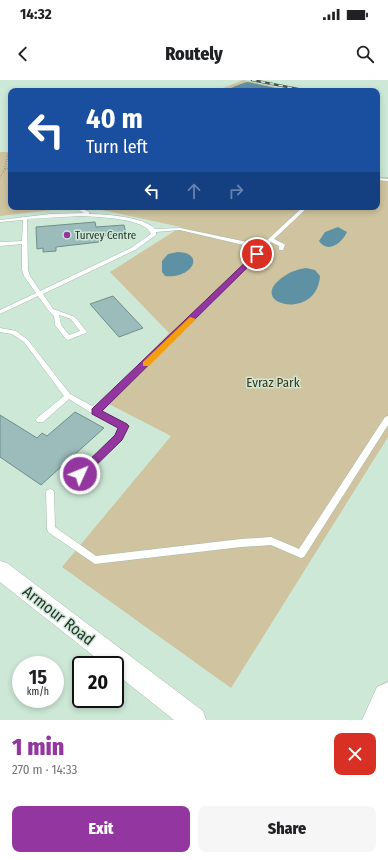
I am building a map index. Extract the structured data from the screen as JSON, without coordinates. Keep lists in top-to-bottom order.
{
  "streets": {
    "street": ["Armour Road"]
  },
  "parks": ["Evraz Park"],
  "places": ["Turvey Centre"],
  "page": {
    "status": "14:32",
    "header": "Routely",
    "turn": ["40 m", "Turn left"],
    "speed": "15 km/h",
    "limit": "20",
    "heading": ["1 min", "270 m · 14:33"],
    "buttons": ["Exit", "Share"]
  }
}
